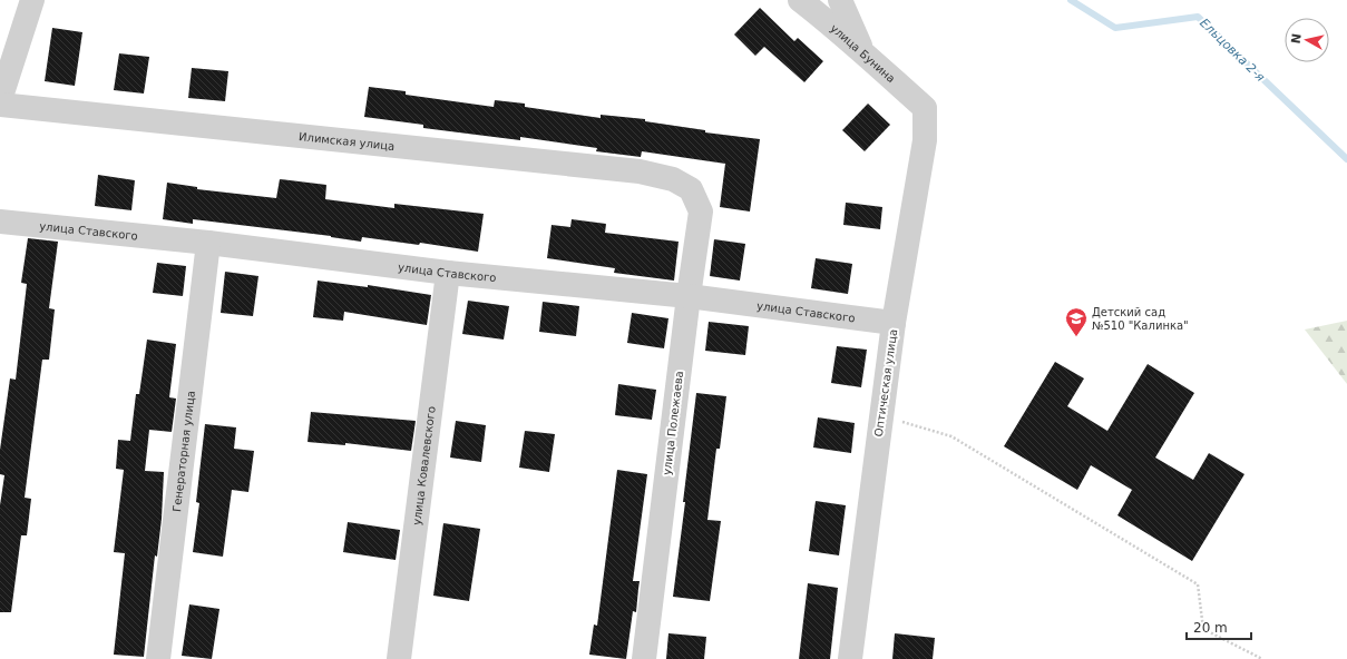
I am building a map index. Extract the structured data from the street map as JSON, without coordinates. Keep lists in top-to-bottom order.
{
  "streets": {
    "street": [
      "улица Бунина",
      "Илимская улица",
      "улица Ставского",
      "Оптическая улица",
      "улица Полежаева",
      "Генераторная улица",
      "улица Ковалевского"
    ]
  },
  "crossings": [
    ["улица Бунина", "Оптическая улица"],
    ["Илимская улица", "улица Полежаева"],
    ["улица Ставского", "Оптическая улица"],
    ["улица Ставского", "улица Полежаева"],
    ["улица Ставского", "Генераторная улица"],
    ["улица Ставского", "улица Ковалевского"]
  ],
  "water": ["Ельцовка 2-я"],
  "places": {
    "school or university": ["Детский сад №510 \"Калинка\""]
  },
  "scale_bar": "20 m",
  "north": "left"
}
